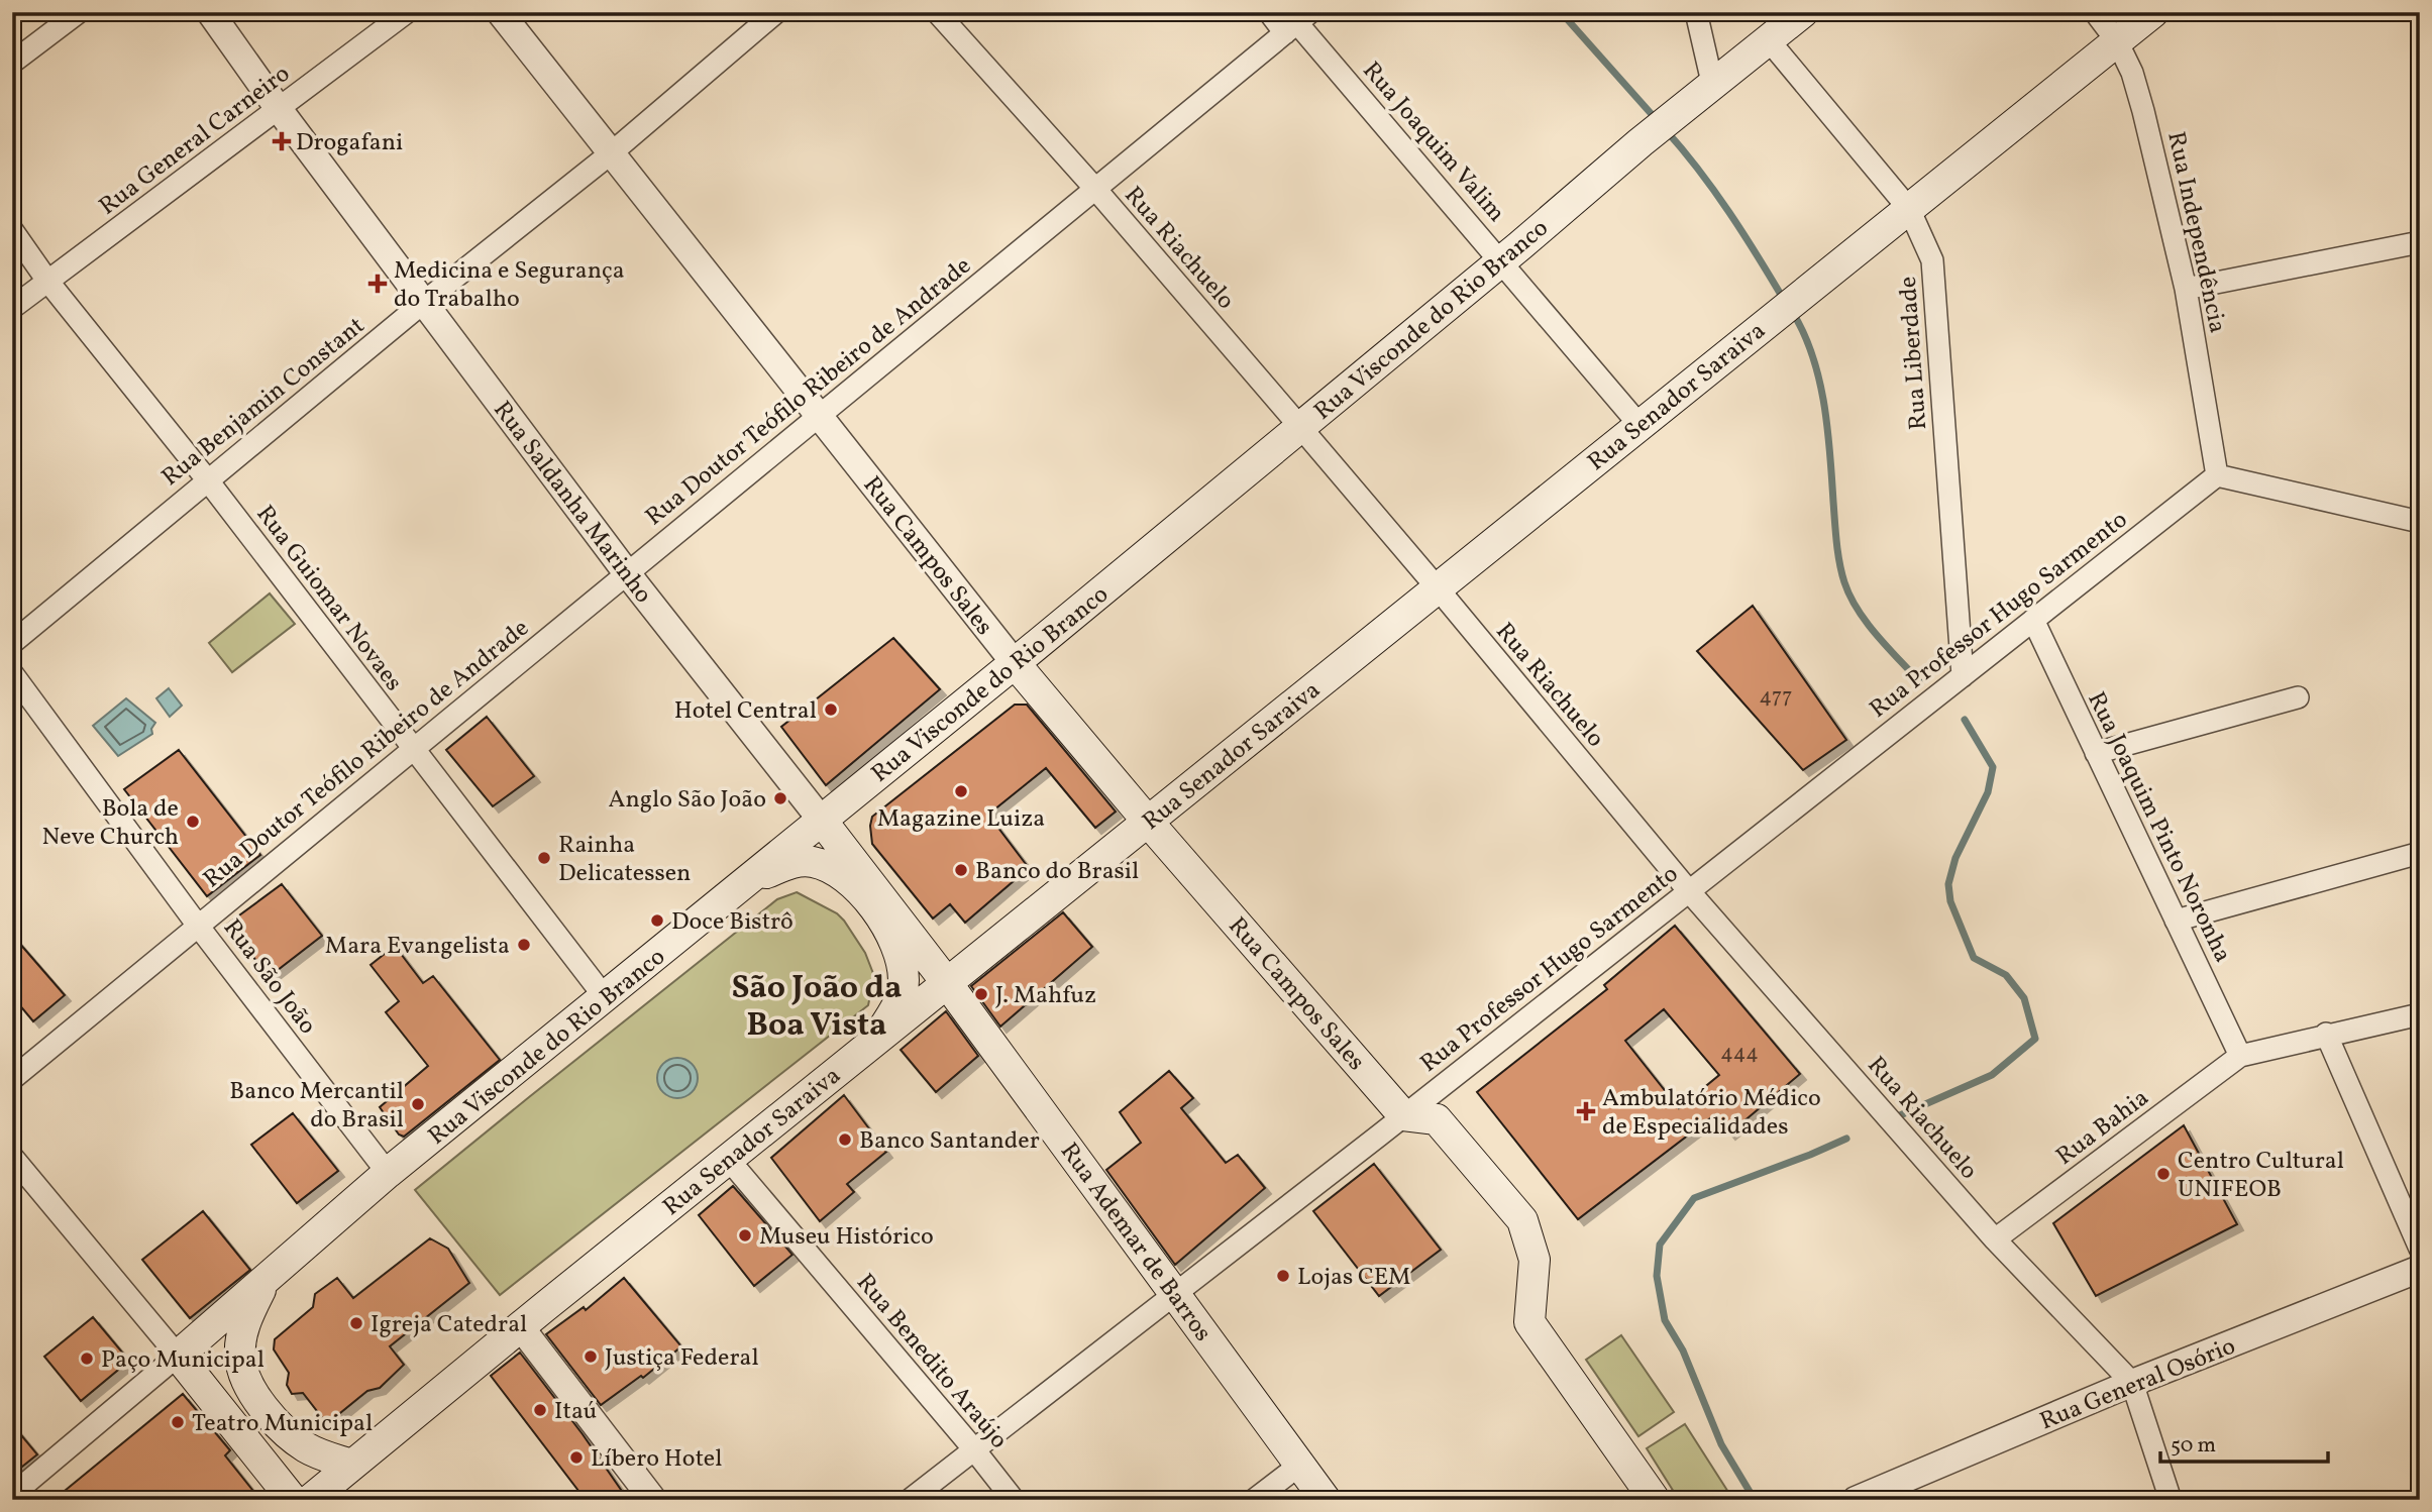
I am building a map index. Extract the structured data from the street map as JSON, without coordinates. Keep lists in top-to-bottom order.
{
  "streets": {
    "main road": [
      "Rua Visconde do Rio Branco",
      "Rua Senador Saraiva",
      "Rua Saldanha Marinho",
      "Rua Campos Sales",
      "Rua Ademar de Barros"
    ],
    "street": [
      "Rua General Carneiro",
      "Rua Joaquim Valim",
      "Rua Independência",
      "Rua Riachuelo",
      "Rua Liberdade",
      "Rua Doutor Teófilo Ribeiro de Andrade",
      "Rua Benjamin Constant",
      "Rua Guiomar Novaes",
      "Rua Professor Hugo Sarmento",
      "Rua Joaquim Pinto Noronha",
      "Rua São João",
      "Rua Bahia",
      "Rua Benedito Araújo",
      "Rua General Osório"
    ]
  },
  "crossings": [
    ["Rua General Carneiro", "Rua Saldanha Marinho"],
    ["Rua General Carneiro", "Rua Guiomar Novaes"],
    ["Rua Joaquim Valim", "Rua Visconde do Rio Branco"],
    ["Rua Joaquim Valim", "Rua Doutor Teófilo Ribeiro de Andrade"],
    ["Rua Joaquim Valim", "Rua Senador Saraiva"],
    ["Rua Independência", "Rua Senador Saraiva"],
    ["Rua Independência", "Rua Professor Hugo Sarmento"],
    ["Rua Riachuelo", "Rua Visconde do Rio Branco"],
    ["Rua Riachuelo", "Rua Doutor Teófilo Ribeiro de Andrade"],
    ["Rua Riachuelo", "Rua Senador Saraiva"],
    ["Rua Riachuelo", "Rua Professor Hugo Sarmento"],
    ["Rua Riachuelo", "Rua Bahia"],
    ["Rua Riachuelo", "Rua General Osório"],
    ["Rua Visconde do Rio Branco", "Rua Liberdade"],
    ["Rua Visconde do Rio Branco", "Rua Saldanha Marinho"],
    ["Rua Visconde do Rio Branco", "Rua Campos Sales"],
    ["Rua Visconde do Rio Branco", "Rua Guiomar Novaes"],
    ["Rua Visconde do Rio Branco", "Rua São João"],
    ["Rua Liberdade", "Rua Senador Saraiva"],
    ["Rua Liberdade", "Rua Professor Hugo Sarmento"],
    ["Rua Doutor Teófilo Ribeiro de Andrade", "Rua Saldanha Marinho"],
    ["Rua Doutor Teófilo Ribeiro de Andrade", "Rua Campos Sales"],
    ["Rua Doutor Teófilo Ribeiro de Andrade", "Rua Guiomar Novaes"],
    ["Rua Doutor Teófilo Ribeiro de Andrade", "Rua São João"],
    ["Rua Senador Saraiva", "Rua Saldanha Marinho"],
    ["Rua Senador Saraiva", "Rua Campos Sales"],
    ["Rua Senador Saraiva", "Rua Ademar de Barros"],
    ["Rua Senador Saraiva", "Rua Benedito Araújo"],
    ["Rua Benjamin Constant", "Rua Saldanha Marinho"],
    ["Rua Benjamin Constant", "Rua Campos Sales"],
    ["Rua Benjamin Constant", "Rua Guiomar Novaes"],
    ["Rua Saldanha Marinho", "Rua Ademar de Barros"],
    ["Rua Campos Sales", "Rua Professor Hugo Sarmento"],
    ["Rua Professor Hugo Sarmento", "Rua Joaquim Pinto Noronha"],
    ["Rua Professor Hugo Sarmento", "Rua Ademar de Barros"],
    ["Rua Professor Hugo Sarmento", "Rua Benedito Araújo"],
    ["Rua Joaquim Pinto Noronha", "Rua Bahia"]
  ],
  "districts": ["São João da Boa Vista"],
  "places": {
    "health": ["Drogafani", "Medicina e Segurança do Trabalho", "Ambulatório Médico de Especialidades"],
    "other": [
      "Hotel Central",
      "Magazine Luiza",
      "Anglo São João",
      "Bola de Neve Church",
      "Rainha Delicatessen",
      "Banco do Brasil",
      "Doce Bistrô",
      "Mara Evangelista",
      "J. Mahfuz",
      "Banco Mercantil do Brasil",
      "Banco Santander",
      "Centro Cultural UNIFEOB",
      "Museu Histórico",
      "Lojas CEM",
      "Igreja Catedral",
      "Justiça Federal",
      "Paço Municipal",
      "Itaú",
      "Teatro Municipal",
      "Líbero Hotel"
    ]
  },
  "house_numbers": ["477", "444"],
  "scale_bar": "50 m"
}
